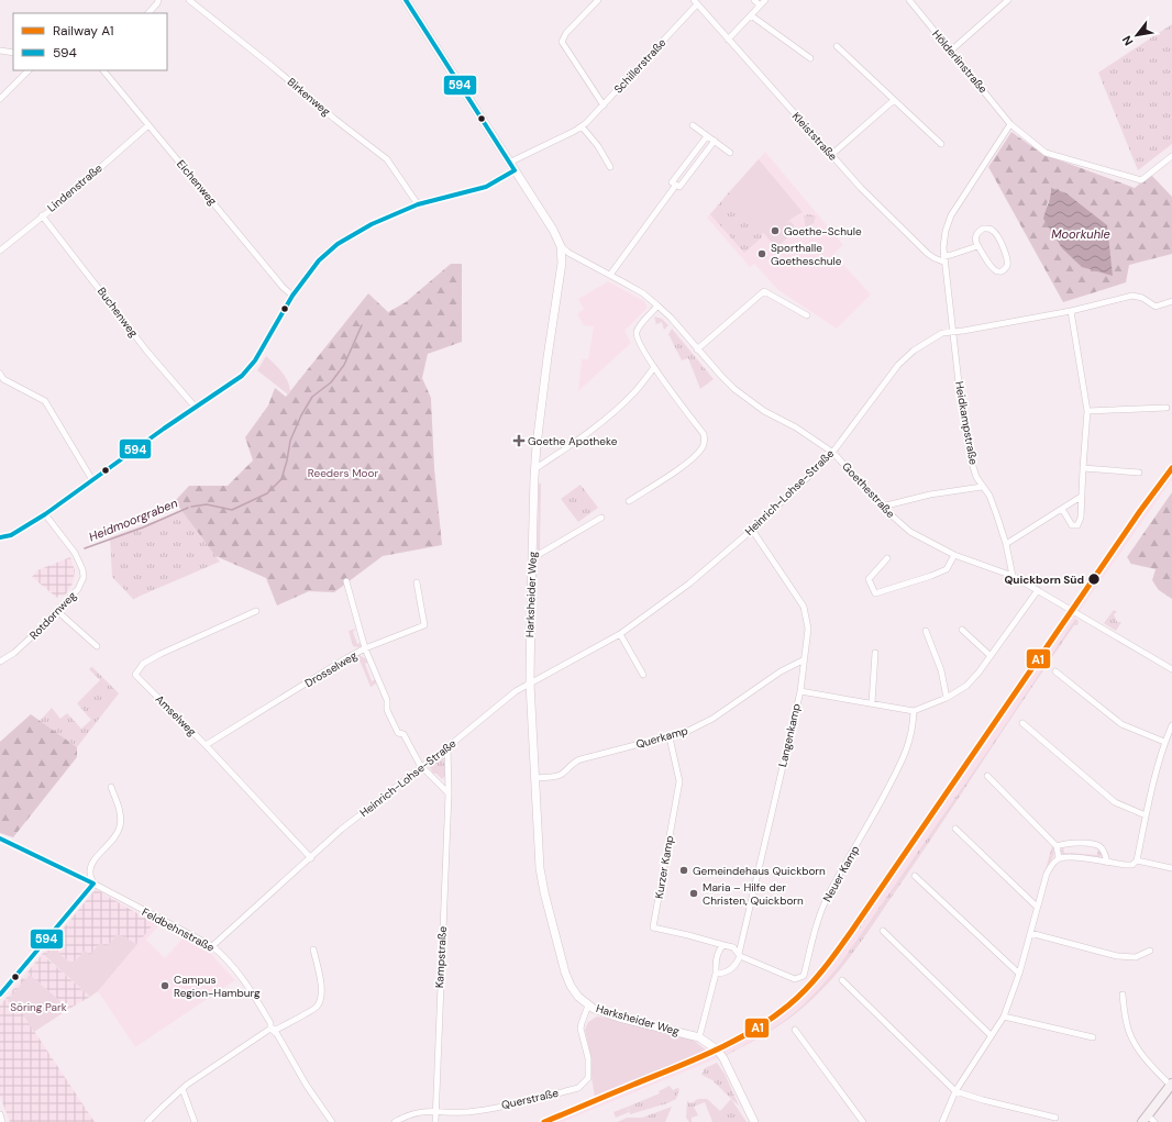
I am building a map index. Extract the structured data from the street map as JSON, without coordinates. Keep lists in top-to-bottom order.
{
  "streets": {
    "main road": ["Harksheider Weg"],
    "street": [
      "Hölderlinstraße",
      "Schillerstraße",
      "Birkenweg",
      "Kleiststraße",
      "Eichenweg",
      "Lindenstraße",
      "Buchenweg",
      "Heidkampstraße",
      "Goethestraße",
      "Heinrich-Lohse-Straße",
      "Rotdornweg",
      "Drosselweg",
      "Amselweg",
      "Langenkamp",
      "Querkamp",
      "Kurzer Kamp",
      "Neuer Kamp",
      "Feldbehnstraße",
      "Kampstraße",
      "Querstraße"
    ]
  },
  "crossings": [
    ["Hölderlinstraße", "Heidkampstraße"],
    ["Schillerstraße", "Kleiststraße"],
    ["Schillerstraße", "Harksheider Weg"],
    ["Kleiststraße", "Heidkampstraße"],
    ["Eichenweg", "Lindenstraße"],
    ["Lindenstraße", "Buchenweg"],
    ["Heidkampstraße", "Goethestraße"],
    ["Heidkampstraße", "Heinrich-Lohse-Straße"],
    ["Goethestraße", "Heinrich-Lohse-Straße"],
    ["Goethestraße", "Harksheider Weg"],
    ["Heinrich-Lohse-Straße", "Harksheider Weg"],
    ["Heinrich-Lohse-Straße", "Amselweg"],
    ["Heinrich-Lohse-Straße", "Langenkamp"],
    ["Heinrich-Lohse-Straße", "Feldbehnstraße"],
    ["Heinrich-Lohse-Straße", "Kampstraße"],
    ["Harksheider Weg", "Querkamp"],
    ["Harksheider Weg", "Querstraße"],
    ["Drosselweg", "Amselweg"],
    ["Langenkamp", "Querkamp"],
    ["Langenkamp", "Neuer Kamp"],
    ["Querkamp", "Kurzer Kamp"],
    ["Kampstraße", "Querstraße"]
  ],
  "water": ["Moorkuhle", "Heidmoorgraben"],
  "parks": ["Reeders Moor", "Söring Park"],
  "places": {
    "other": [
      "Goethe-Schule",
      "Sporthalle Goetheschule",
      "Quickborn Süd",
      "Gemeindehaus Quickborn",
      "Maria – Hilfe der Christen, Quickborn",
      "Campus Region-Hamburg"
    ],
    "health": ["Goethe Apotheke"]
  },
  "lines": ["transit line 594", "rail line A1"],
  "legend": ["Railway A1", "594"],
  "north": "bottom left"
}
